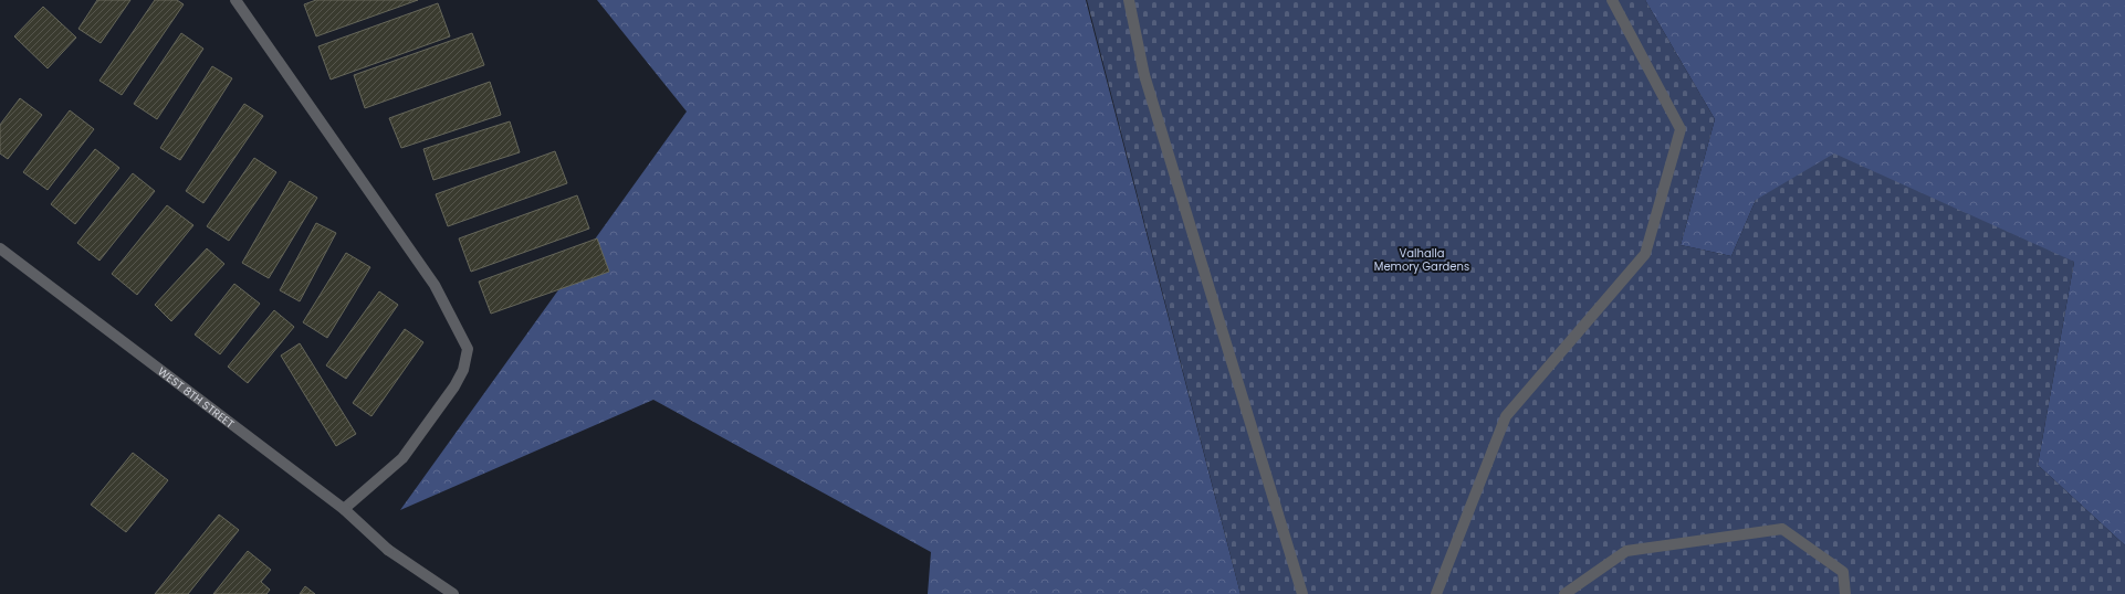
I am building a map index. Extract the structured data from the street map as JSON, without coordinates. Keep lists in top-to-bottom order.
{
  "streets": {
    "street": ["WEST 8TH STREET"]
  },
  "parks": ["Valhalla Memory Gardens"]
}
